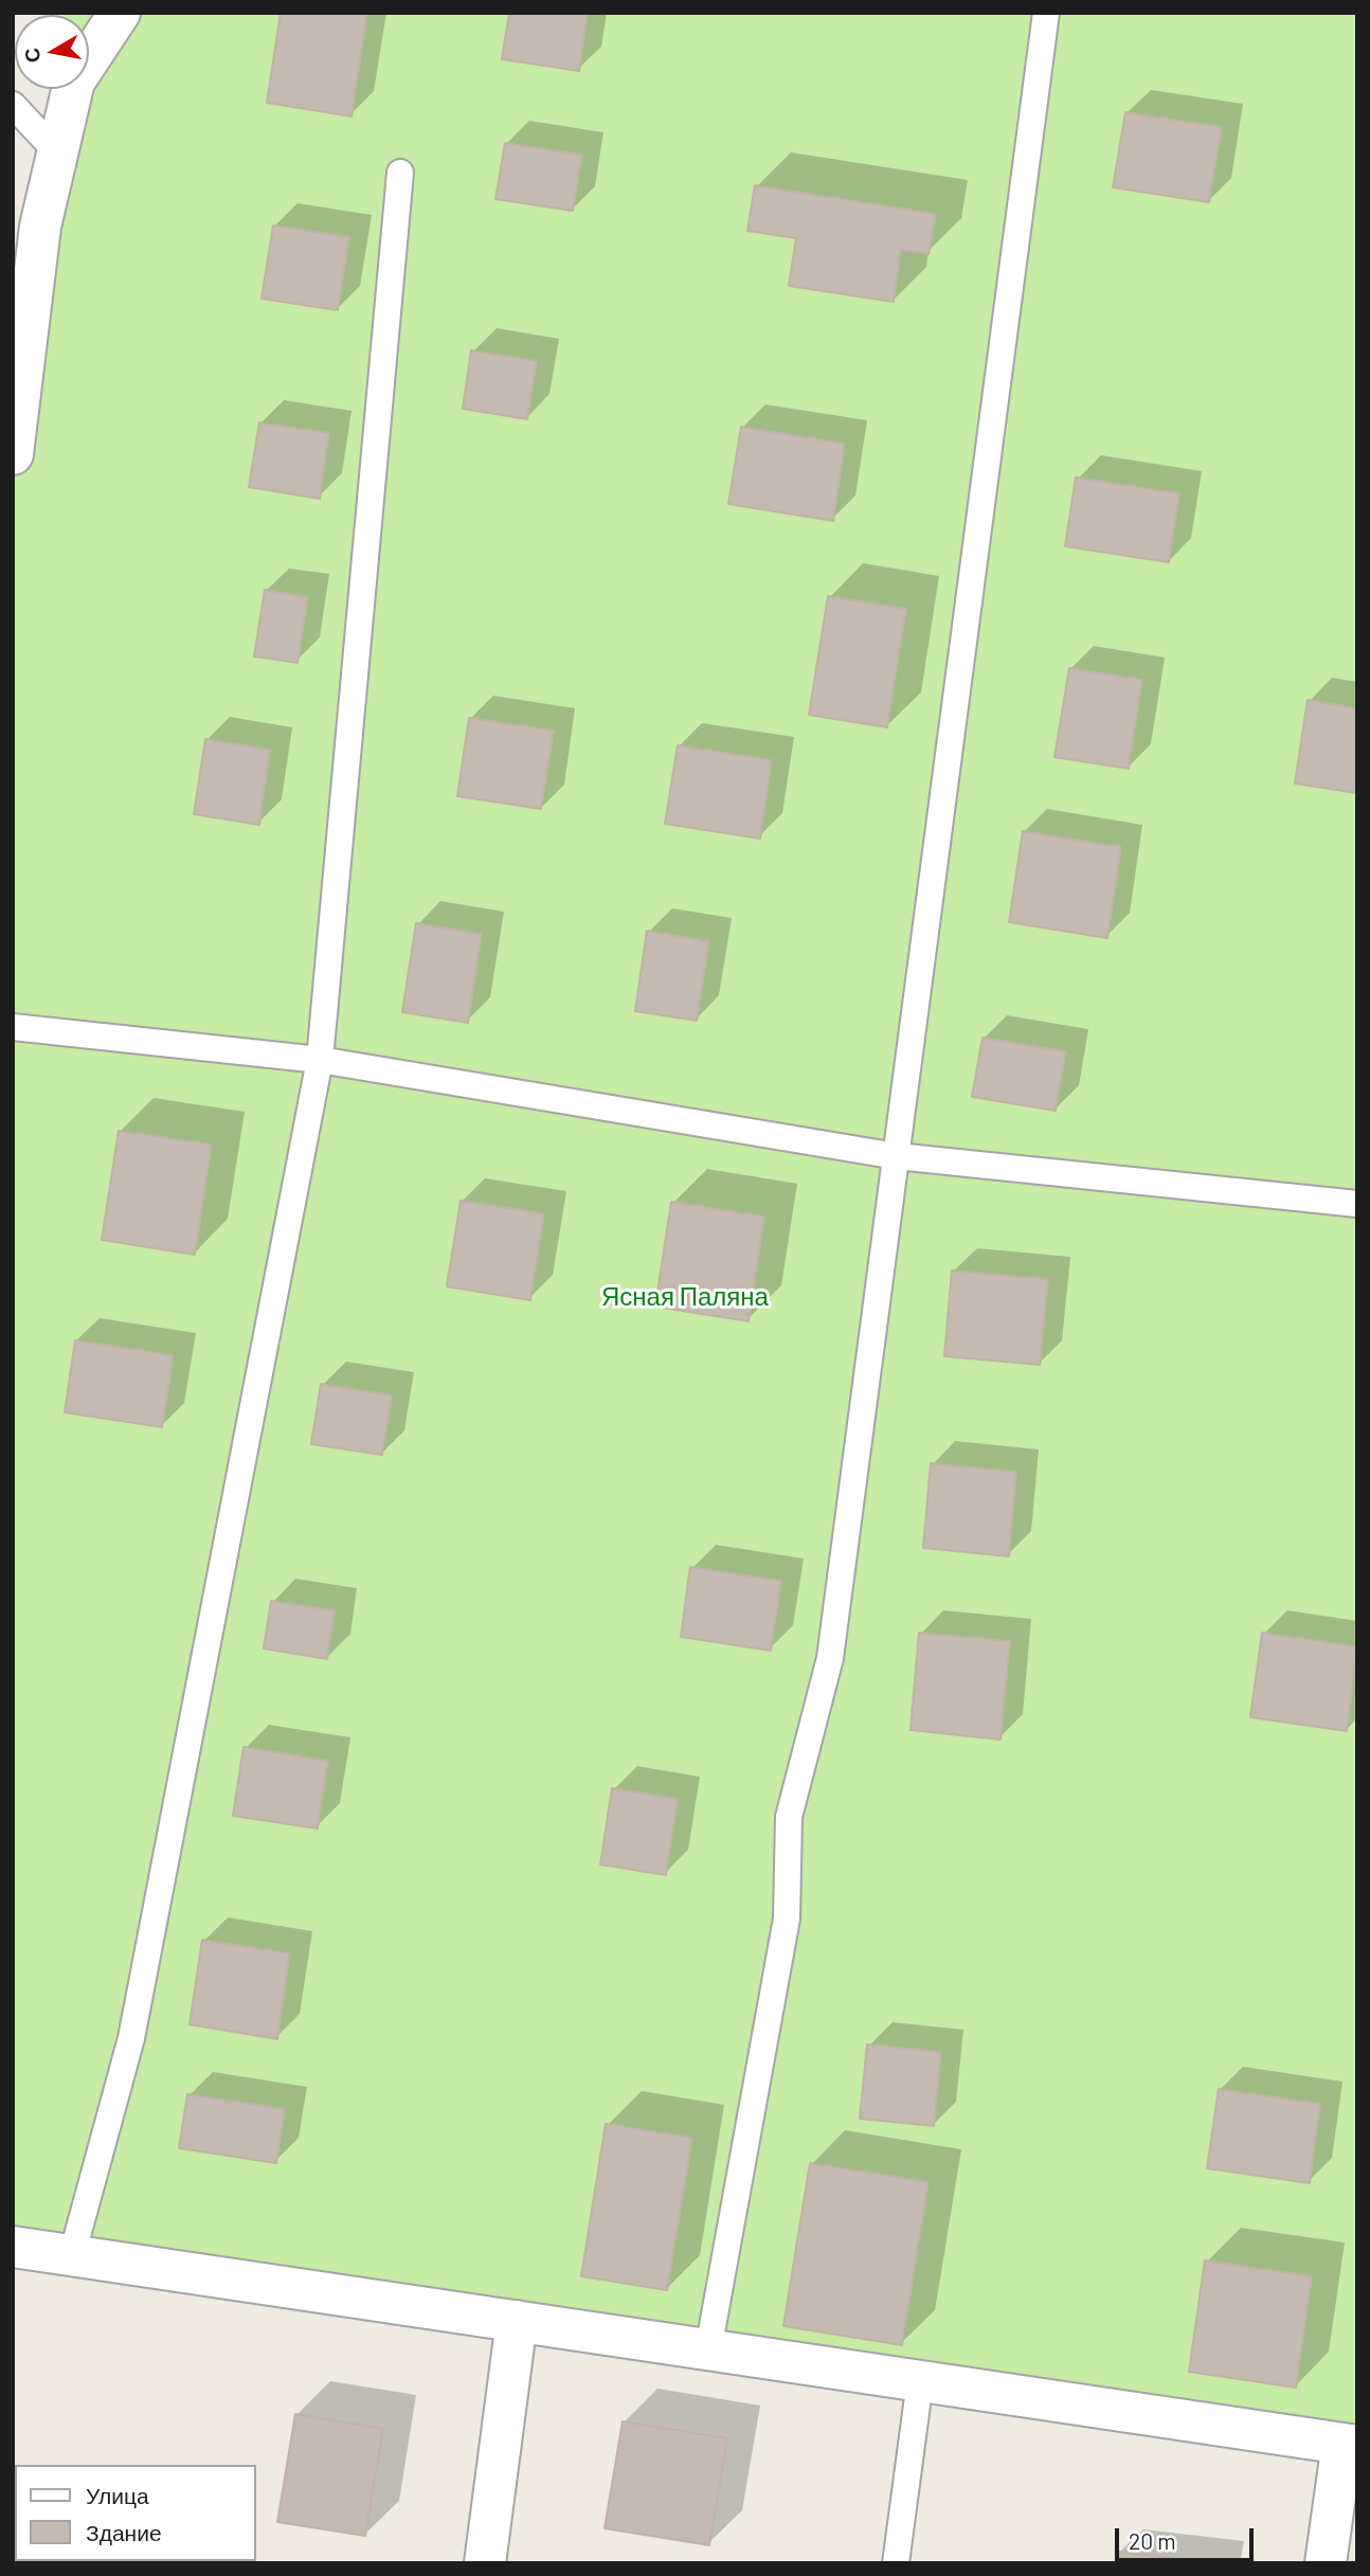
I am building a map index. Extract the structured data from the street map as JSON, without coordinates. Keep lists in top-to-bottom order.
{
  "parks": ["Ясная Паляна"],
  "legend": ["Улица", "Здание"],
  "scale_bar": "20 m",
  "north": "left"
}
